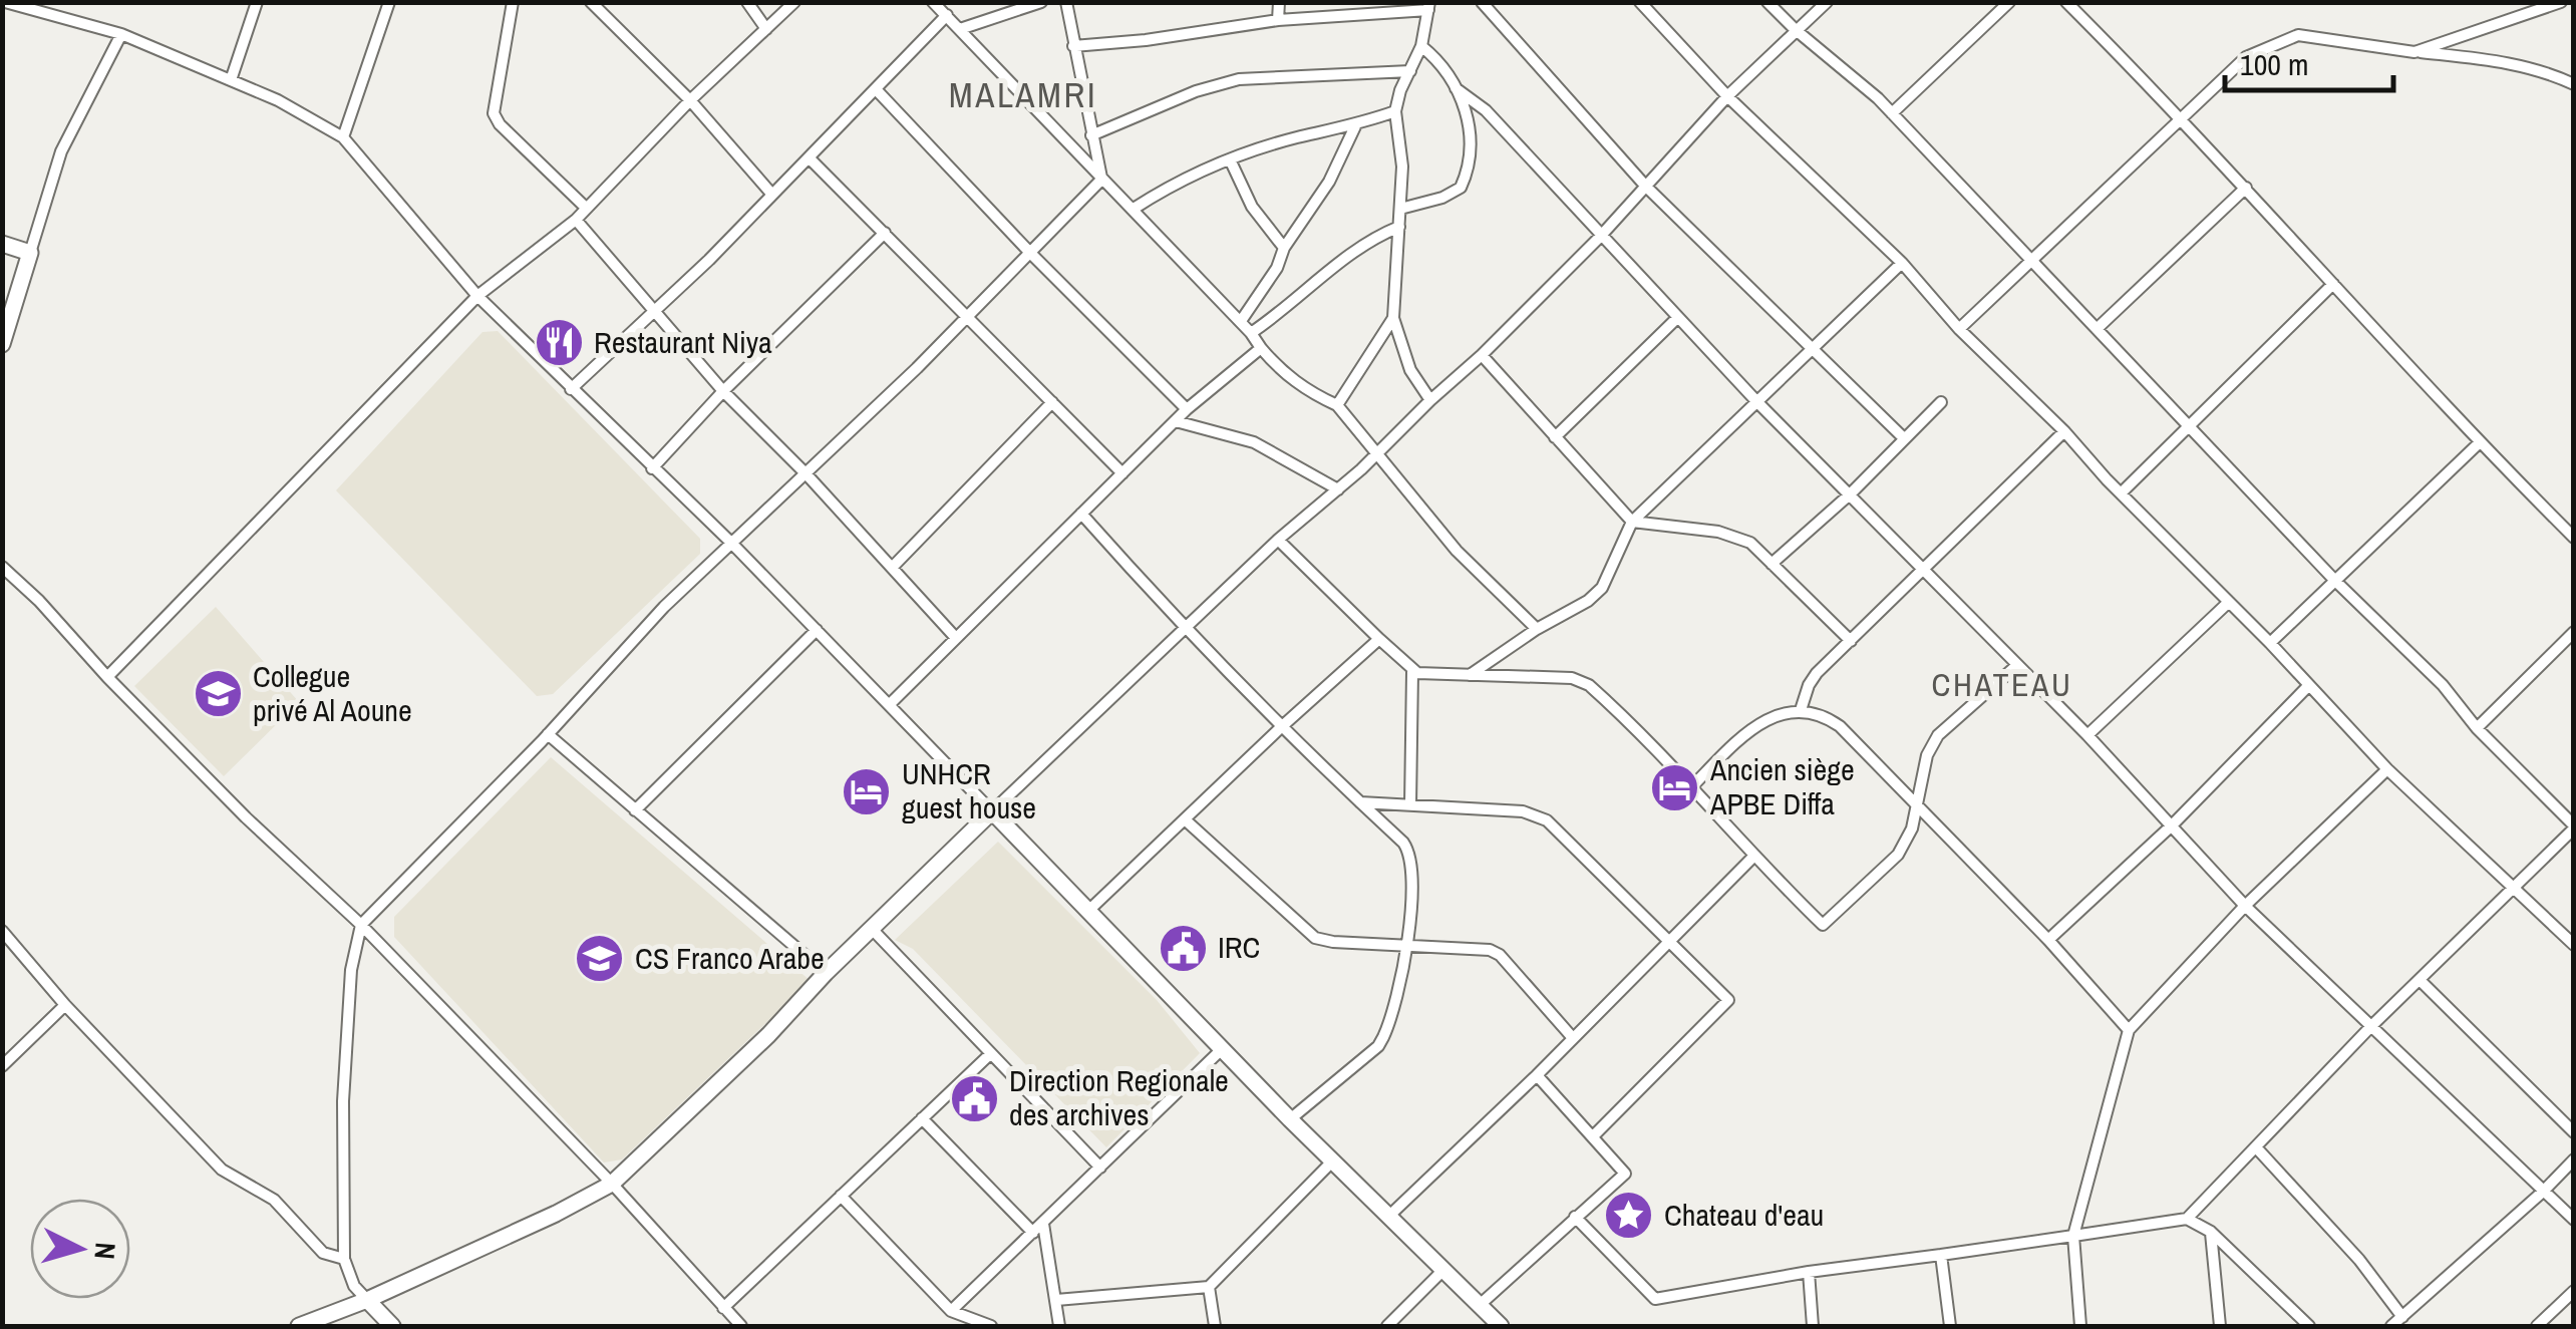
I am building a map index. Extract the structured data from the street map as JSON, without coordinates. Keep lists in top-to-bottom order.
{
  "districts": ["MALAMRI", "CHATEAU"],
  "places": {
    "restaurant": ["Restaurant Niya"],
    "school or university": ["Collegue privé Al Aoune", "CS Franco Arabe"],
    "hotel": ["Ancien siège APBE Diffa", "UNHCR guest house"],
    "public building": ["IRC", "Direction Regionale des archives"],
    "place": ["Chateau d'eau"]
  },
  "scale_bar": "100 m",
  "north": "right"
}
